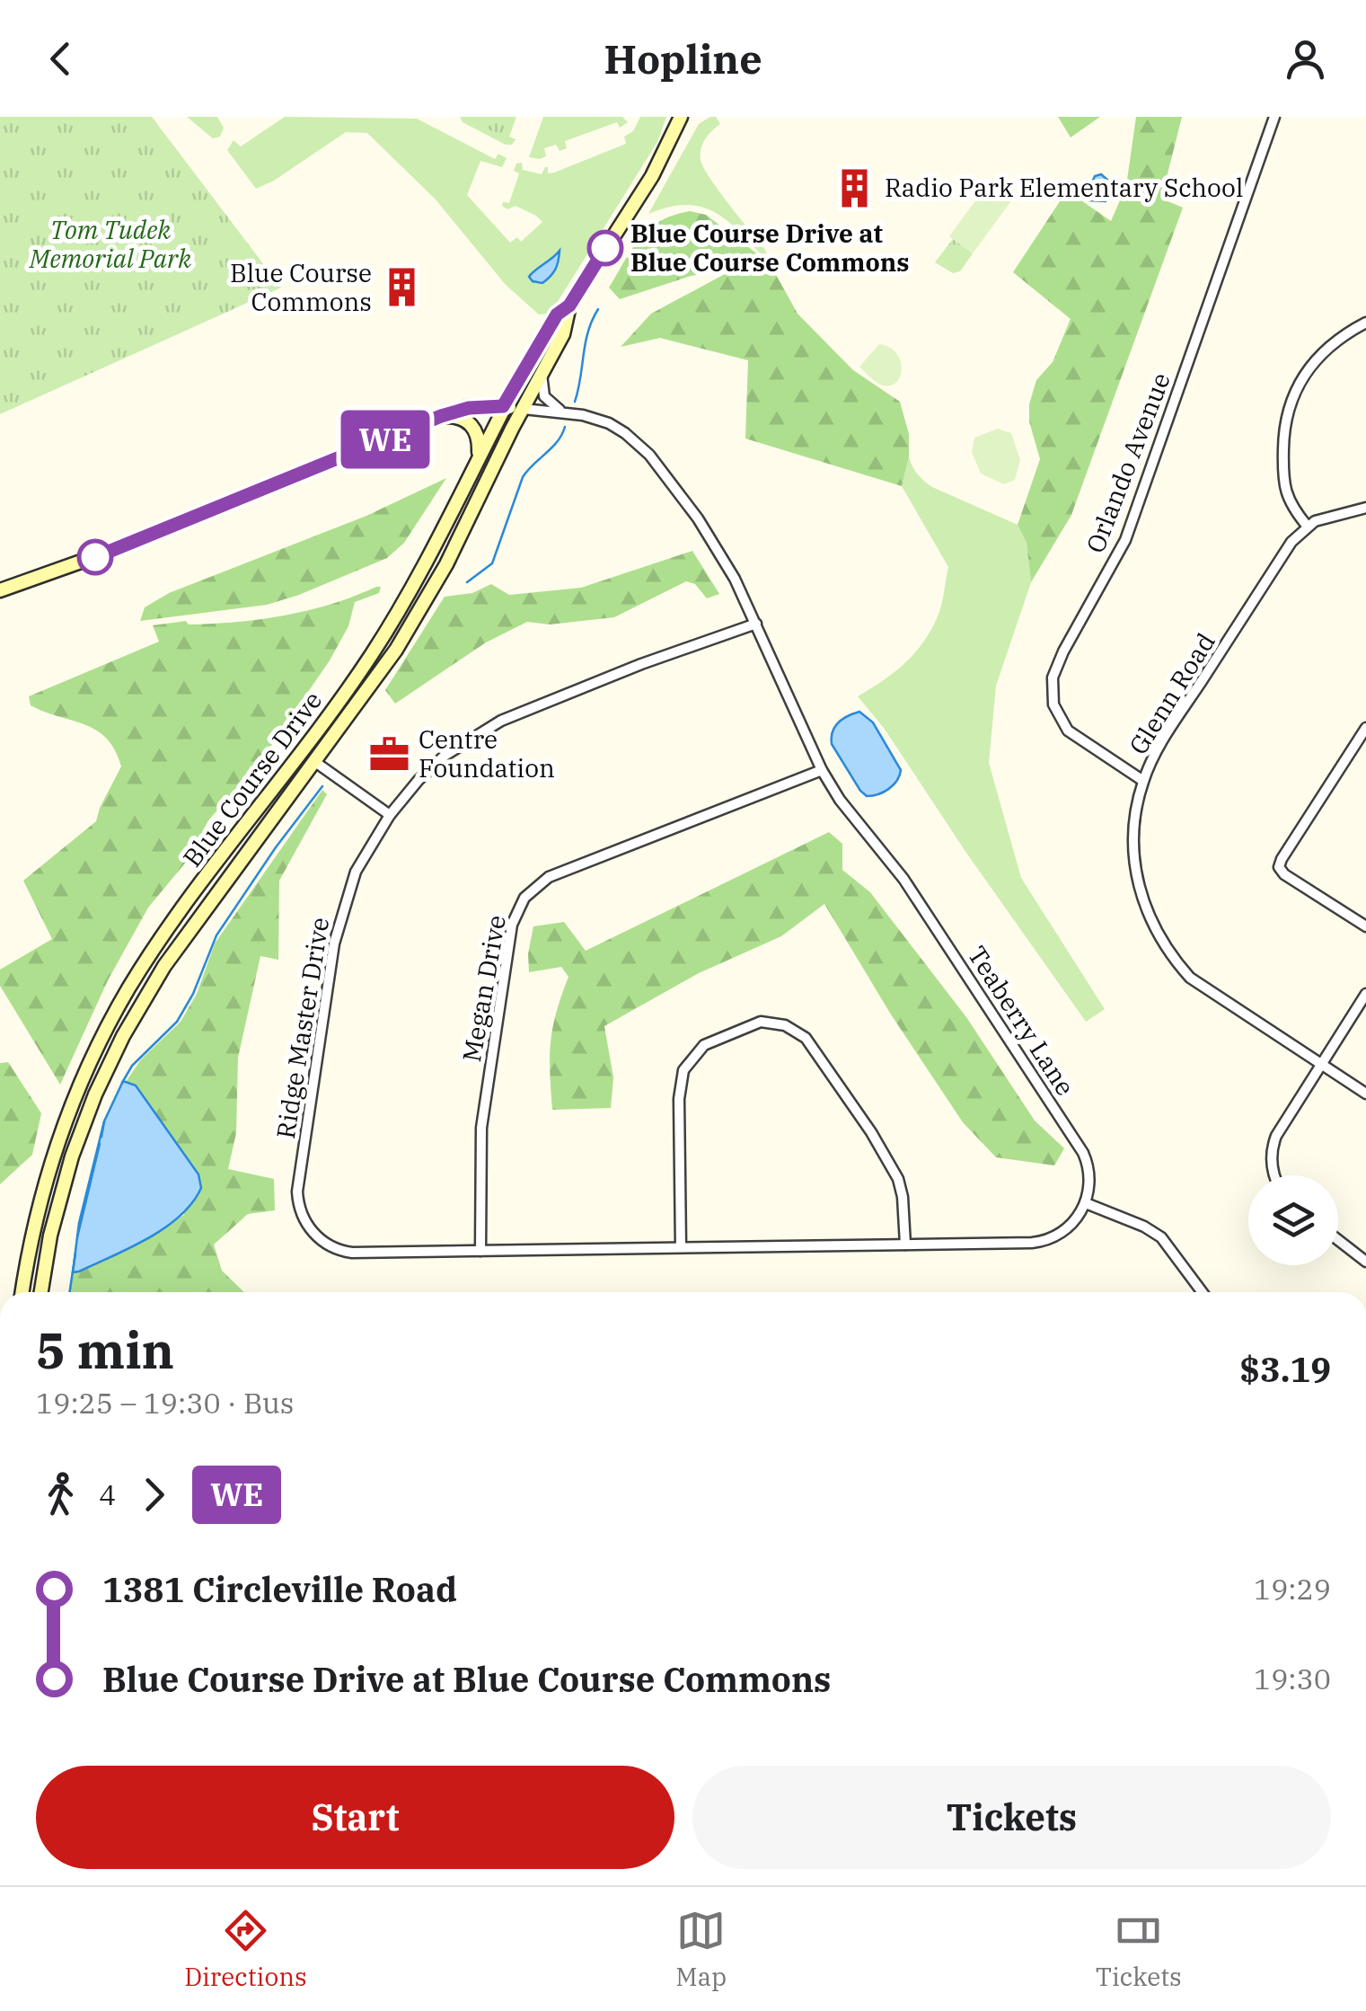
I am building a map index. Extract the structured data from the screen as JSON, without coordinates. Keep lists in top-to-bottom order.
{
  "streets": {
    "main road": ["Blue Course Drive"],
    "street": [
      "Orlando Avenue",
      "Glenn Road",
      "Megan Drive",
      "Teaberry Lane",
      "Ridge Master Drive"
    ]
  },
  "crossings": [
    ["Orlando Avenue", "Glenn Road"],
    ["Blue Course Drive", "Teaberry Lane"],
    ["Megan Drive", "Teaberry Lane"],
    ["Megan Drive", "Ridge Master Drive"],
    ["Teaberry Lane", "Ridge Master Drive"]
  ],
  "parks": ["Tom Tudek Memorial Park"],
  "places": {
    "building": ["Radio Park Elementary School", "Blue Course Commons"],
    "other": ["Blue Course Drive at Blue Course Commons"],
    "office": ["Centre Foundation"]
  },
  "lines": ["bus line WE"],
  "page": {
    "header": "Hopline",
    "on_map": "WE",
    "heading": ["5 min", "19:25 – 19:30 · Bus", "$3.19"],
    "legs": ["4", "WE"],
    "list": [
      {
        "name": "1381 Circleville Road",
        "value": "19:29"
      },
      {
        "name": "Blue Course Drive at Blue Course Commons",
        "value": "19:30"
      }
    ],
    "buttons": ["Start", "Tickets"],
    "tabs": ["Directions", "Map", "Tickets"]
  }
}
